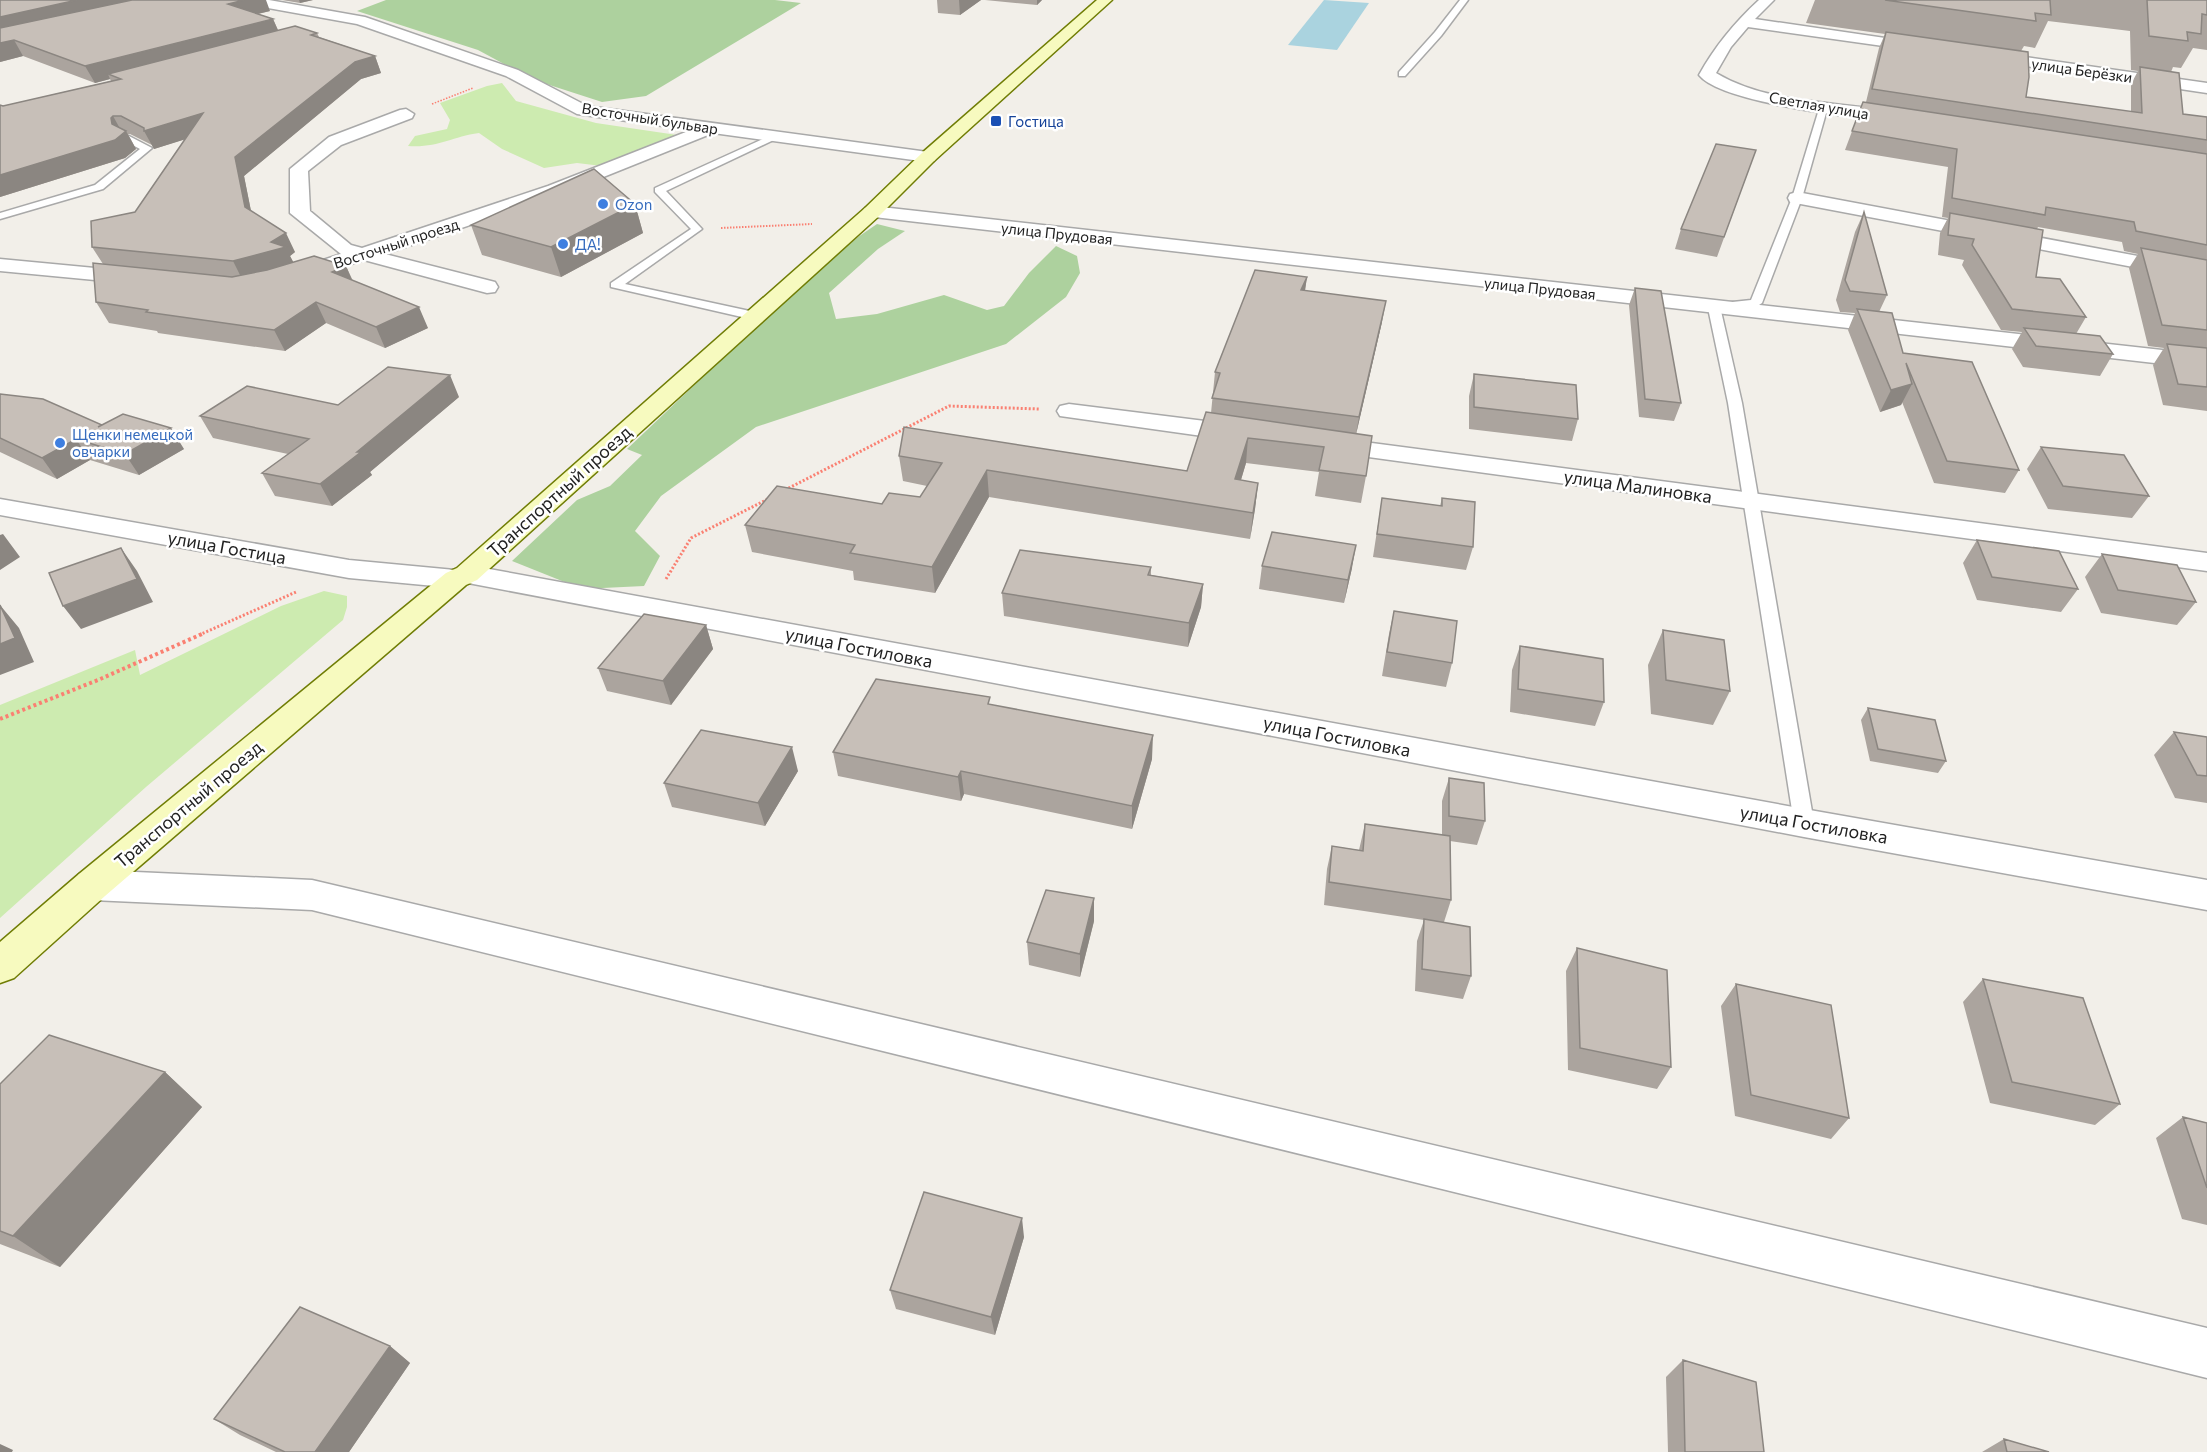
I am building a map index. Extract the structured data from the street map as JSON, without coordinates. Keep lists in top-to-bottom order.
{
  "streets": {
    "main road": ["Транспортный проезд"],
    "street": [
      "улица Берёзки",
      "Светлая улица",
      "Восточный бульвар",
      "улица Прудовая",
      "Восточный проезд",
      "улица Малиновка",
      "улица Гостица",
      "улица Гостиловка"
    ]
  },
  "crossings": [
    ["Восточный бульвар", "Восточный проезд"],
    ["Восточный бульвар", "Транспортный проезд"],
    ["улица Прудовая", "Транспортный проезд"],
    ["Транспортный проезд", "улица Гостица"],
    ["Транспортный проезд", "улица Гостиловка"],
    ["улица Гостица", "улица Гостиловка"]
  ],
  "places": {
    "transit": ["Гостица"],
    "other": ["Ozon", "ДА!", "Щенки немецкой овчарки"]
  }
}
